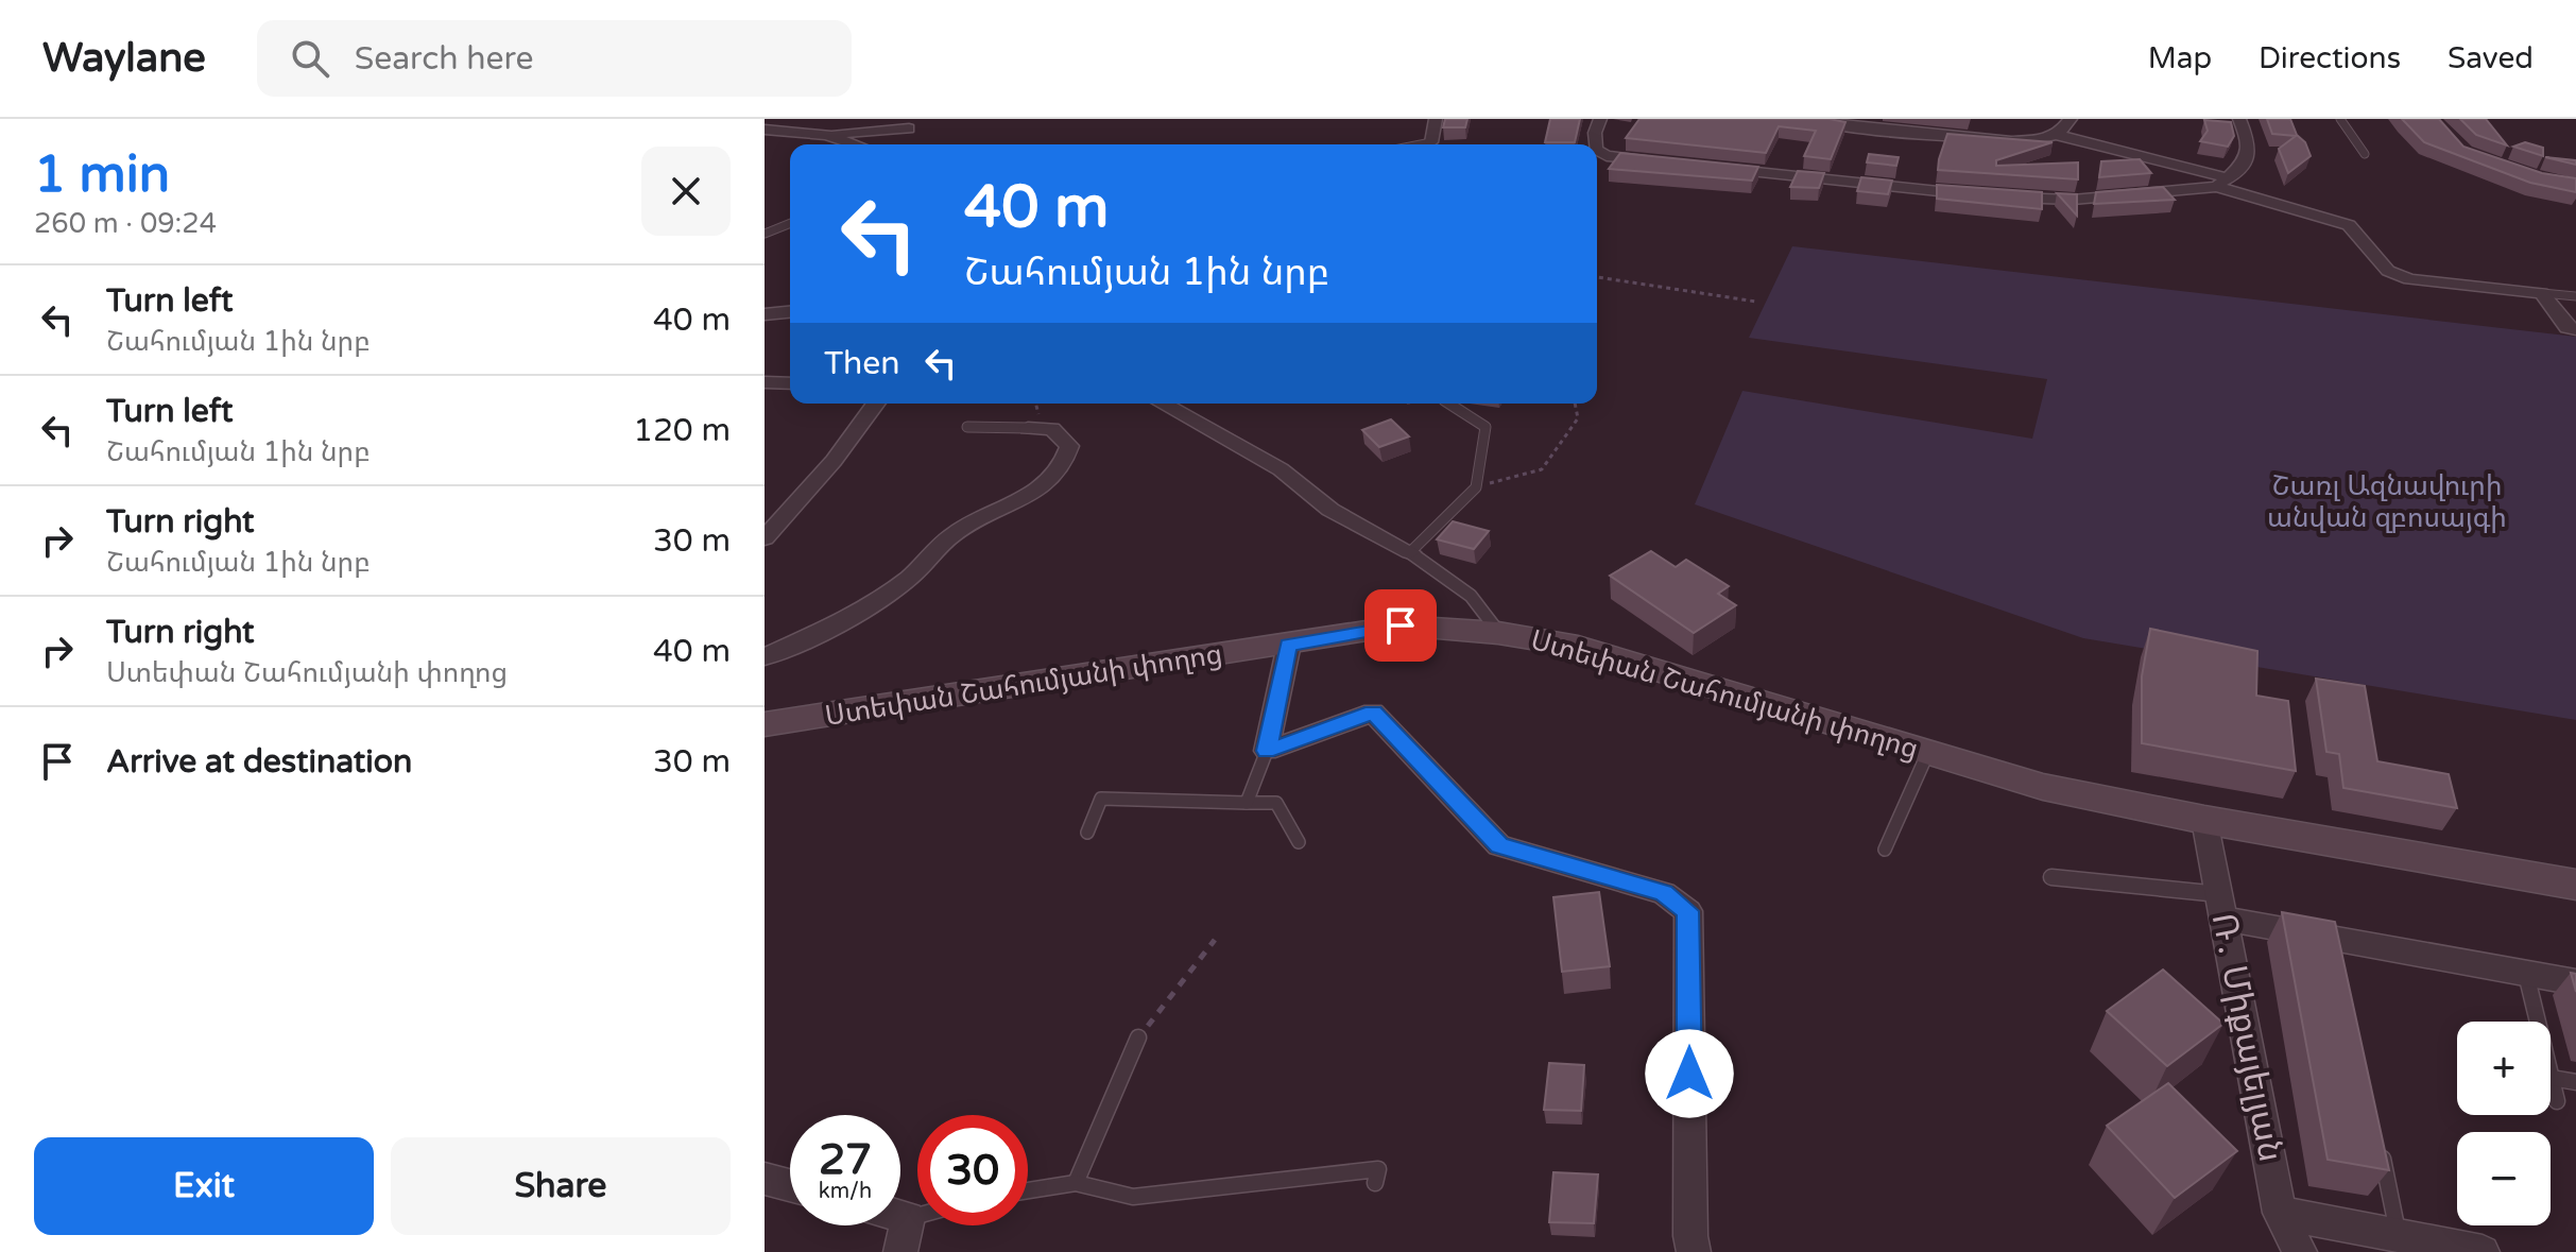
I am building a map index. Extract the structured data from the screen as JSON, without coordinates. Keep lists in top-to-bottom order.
{
  "streets": {
    "main road": ["Ստեփան Շահումյանի փողոց"],
    "street": ["Ռ․ Միքայելյան"]
  },
  "crossings": [
    ["Ստեփան Շահումյանի փողոց", "Ռ․ Միքայելյան"]
  ],
  "parks": ["Շառլ Ազնավուրի անվան զբոսայգի"],
  "page": {
    "header": "Waylane",
    "search": "Search here",
    "nav": ["Map", "Directions", "Saved"],
    "heading": ["1 min", "260 m · 09:24"],
    "turn": ["40 m", "Շահումյան 1ին նրբ"],
    "list": [
      {
        "name": "Turn left",
        "note": "Շահումյան 1ին նրբ",
        "value": "40 m"
      },
      {
        "name": "Turn left",
        "note": "Շահումյան 1ին նրբ",
        "value": "120 m"
      },
      {
        "name": "Turn right",
        "note": "Շահումյան 1ին նրբ",
        "value": "30 m"
      },
      {
        "name": "Turn right",
        "note": "Ստեփան Շահումյանի փողոց",
        "value": "40 m"
      },
      {
        "name": "Arrive at destination",
        "value": "30 m"
      }
    ],
    "then": "Then",
    "map_buttons": ["+", "−"],
    "speed": "27 km/h",
    "limit": "30",
    "buttons": ["Exit", "Share"]
  }
}
